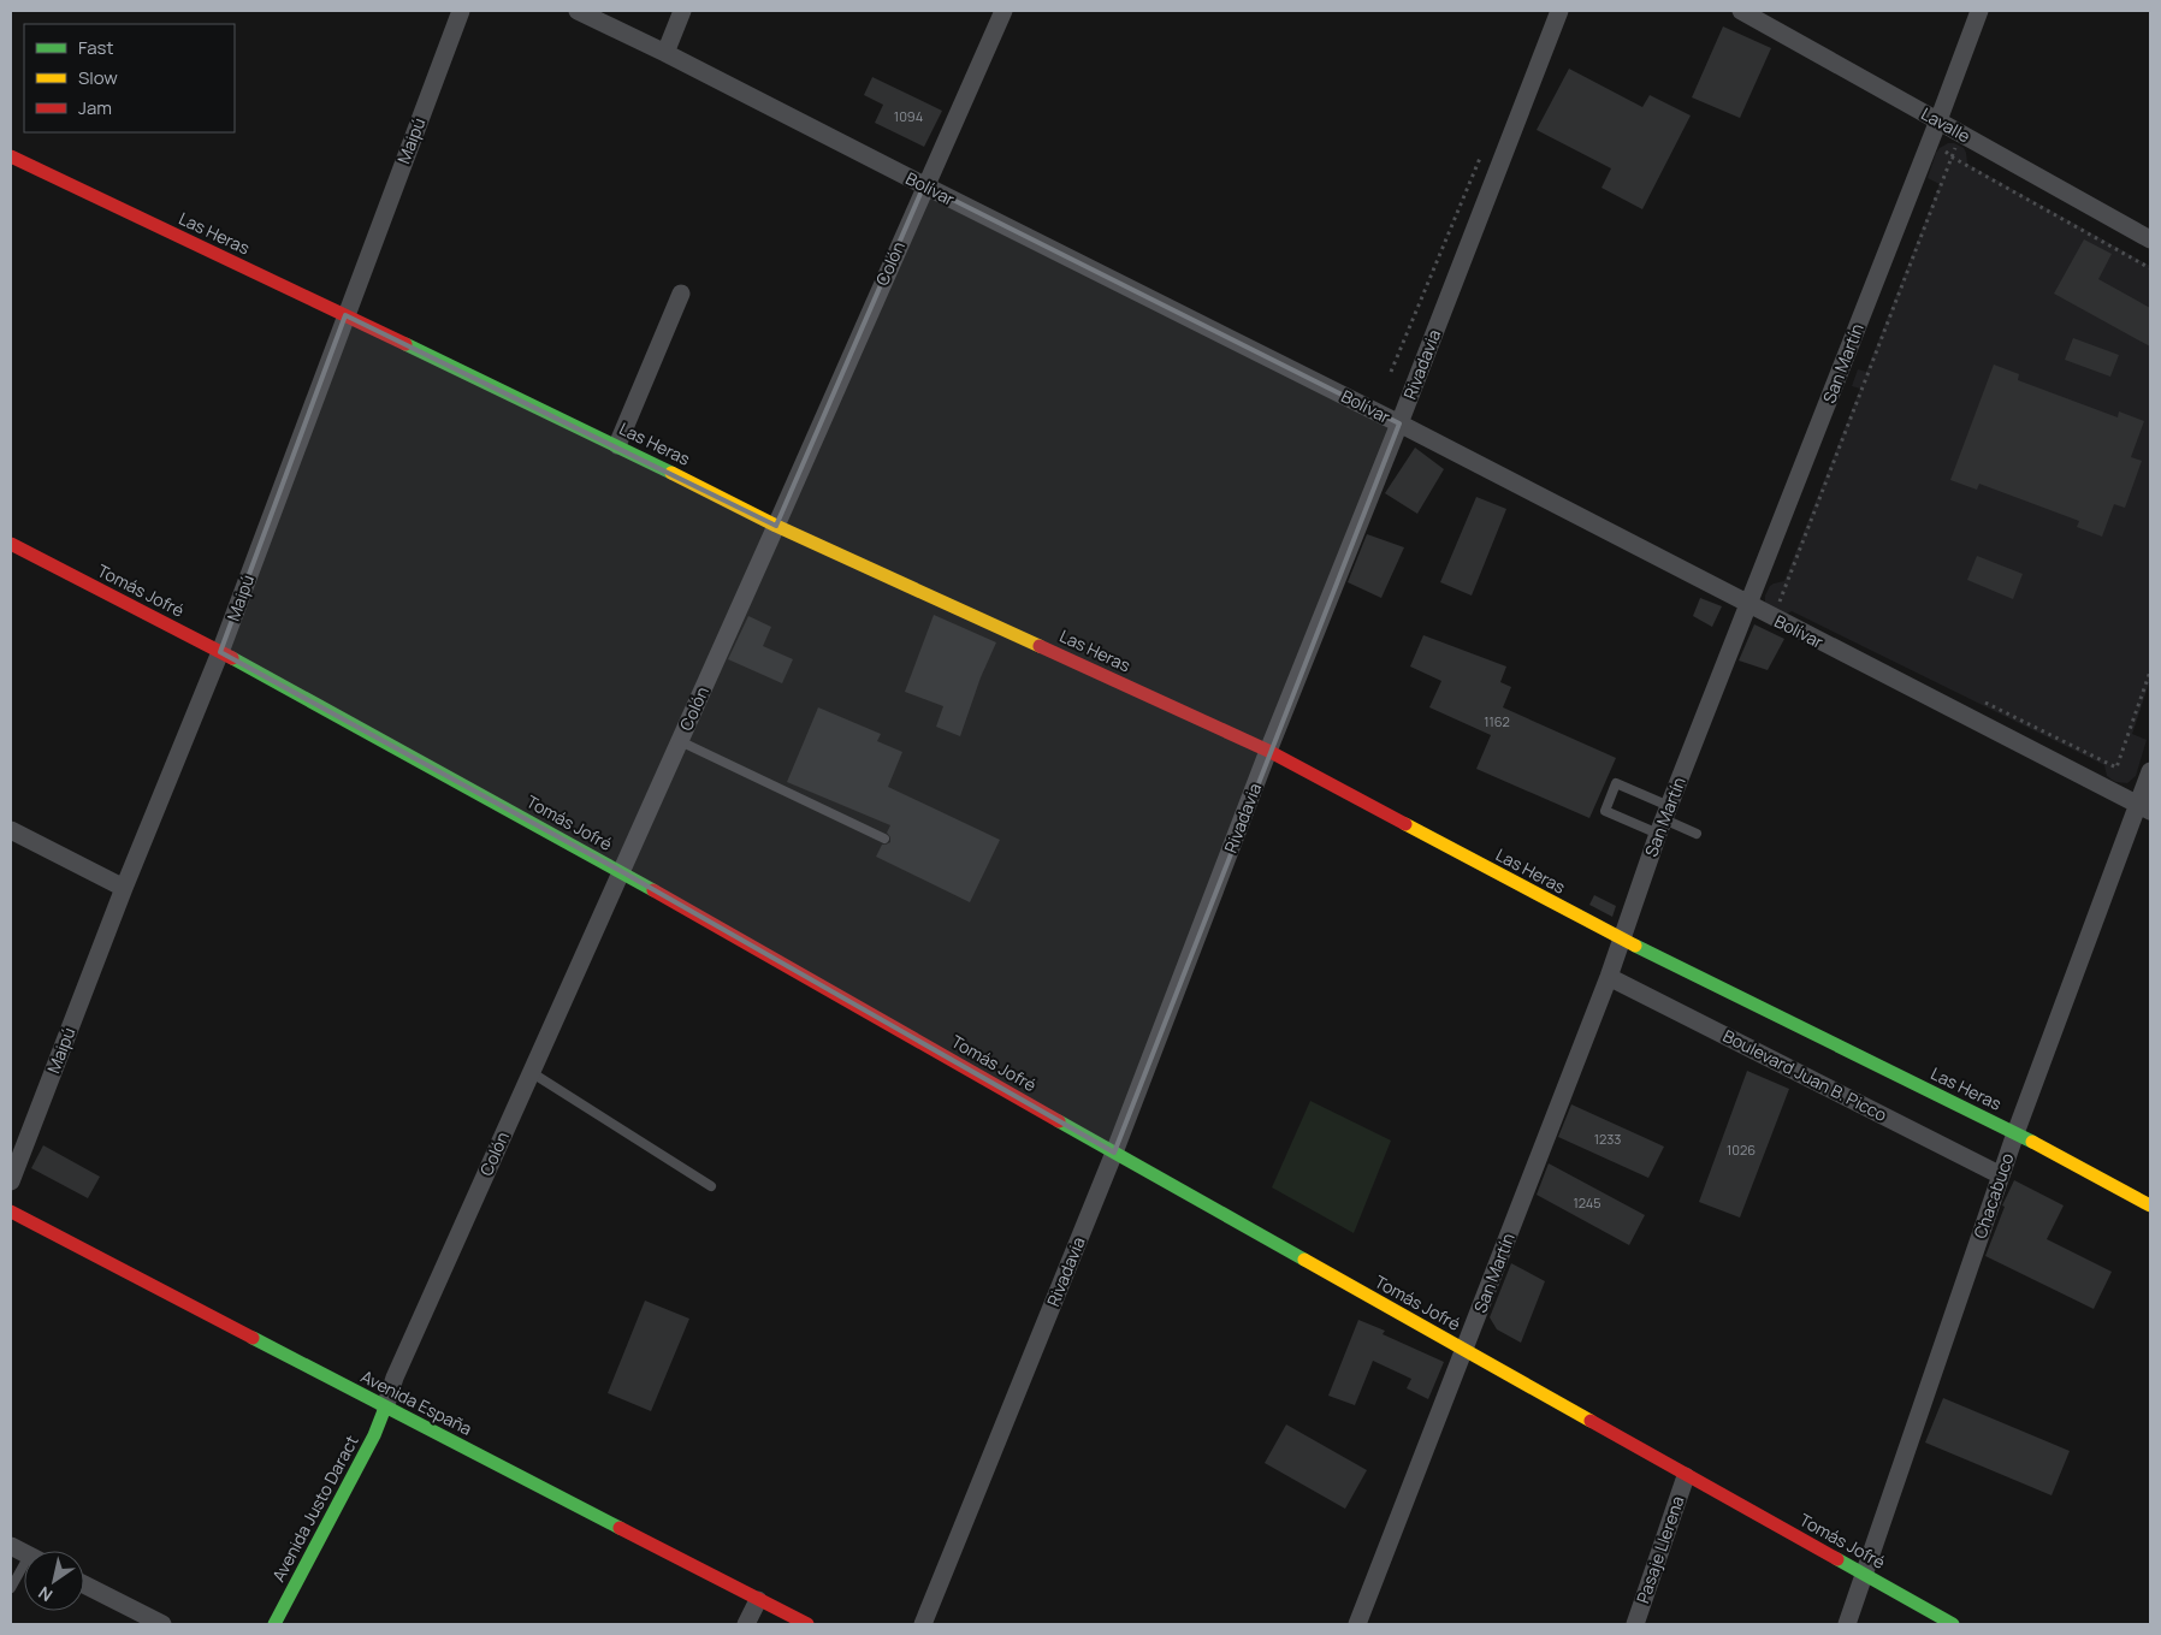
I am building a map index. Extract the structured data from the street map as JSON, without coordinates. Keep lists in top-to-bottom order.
{
  "streets": {
    "street": [
      "Lavalle",
      "Maipú",
      "Bolívar",
      "Las Heras",
      "Colón",
      "San Martín",
      "Rivadavia",
      "Tomás Jofré",
      "Boulevard Juan B. Picco",
      "Chacabuco",
      "Avenida España",
      "Avenida Justo Daract",
      "Pasaje Llerena"
    ]
  },
  "crossings": [
    ["Lavalle", "San Martín"],
    ["Maipú", "Las Heras"],
    ["Maipú", "Tomás Jofré"],
    ["Bolívar", "Colón"],
    ["Bolívar", "San Martín"],
    ["Bolívar", "Rivadavia"],
    ["Bolívar", "Chacabuco"],
    ["Las Heras", "Colón"],
    ["Las Heras", "San Martín"],
    ["Las Heras", "Rivadavia"],
    ["Las Heras", "Chacabuco"],
    ["Colón", "Tomás Jofré"],
    ["Colón", "Avenida España"],
    ["Colón", "Avenida Justo Daract"],
    ["San Martín", "Tomás Jofré"],
    ["San Martín", "Boulevard Juan B. Picco"],
    ["Rivadavia", "Tomás Jofré"],
    ["Tomás Jofré", "Chacabuco"],
    ["Tomás Jofré", "Pasaje Llerena"],
    ["Boulevard Juan B. Picco", "Chacabuco"],
    ["Avenida España", "Avenida Justo Daract"]
  ],
  "house_numbers": [
    "1094",
    "1162",
    "1233",
    "1026",
    "1245"
  ],
  "legend": ["Fast", "Slow", "Jam"],
  "north": "bottom left"
}
